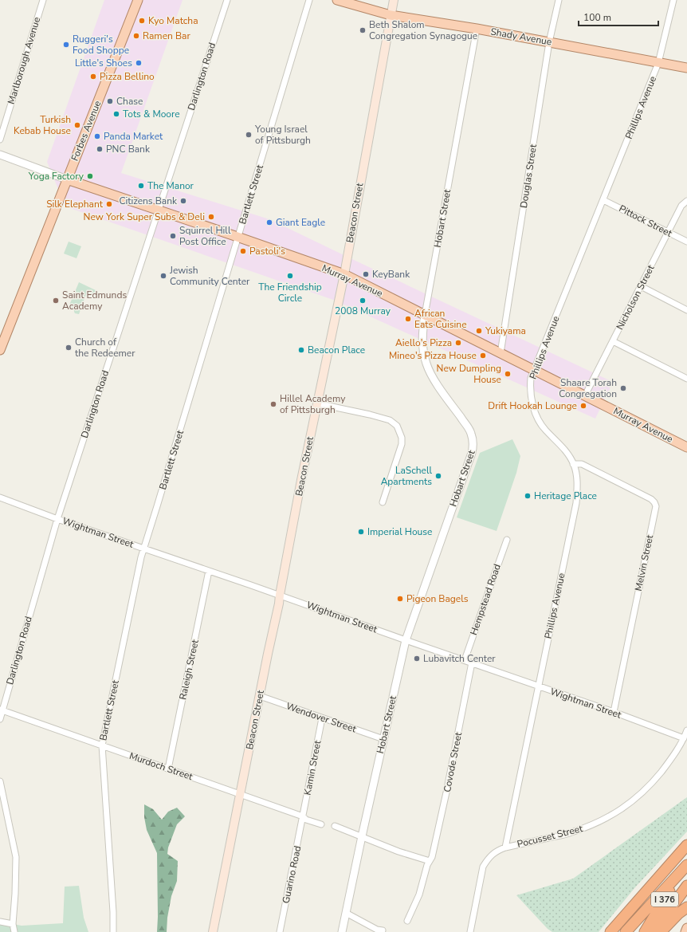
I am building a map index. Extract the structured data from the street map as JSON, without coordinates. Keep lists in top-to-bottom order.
{
  "streets": {
    "highway": ["I 376"],
    "main road": [
      "Shady Avenue",
      "Forbes Avenue",
      "Beacon Street",
      "Murray Avenue"
    ],
    "street": [
      "Marlborough Avenue",
      "Darlington Road",
      "Phillips Avenue",
      "Douglas Street",
      "Bartlett Street",
      "Hobart Street",
      "Pittock Street",
      "Nicholson Street",
      "Wightman Street",
      "Melvin Street",
      "Hempstead Road",
      "Raleigh Street",
      "Wendover Street",
      "Covode Street",
      "Murdoch Street",
      "Kamin Street",
      "Pocusset Street",
      "Guarino Road"
    ]
  },
  "crossings": [
    ["Shady Avenue", "Phillips Avenue"],
    ["Shady Avenue", "Douglas Street"],
    ["Shady Avenue", "Beacon Street"],
    ["Shady Avenue", "Hobart Street"],
    ["Darlington Road", "Murray Avenue"],
    ["Darlington Road", "Wightman Street"],
    ["Darlington Road", "Murdoch Street"],
    ["Phillips Avenue", "Pittock Street"],
    ["Phillips Avenue", "Murray Avenue"],
    ["Phillips Avenue", "Wightman Street"],
    ["Phillips Avenue", "Melvin Street"],
    ["Phillips Avenue", "Pocusset Street"],
    ["Forbes Avenue", "Murray Avenue"],
    ["Douglas Street", "Murray Avenue"],
    ["Bartlett Street", "Murray Avenue"],
    ["Bartlett Street", "Wightman Street"],
    ["Bartlett Street", "Murdoch Street"],
    ["Beacon Street", "Murray Avenue"],
    ["Beacon Street", "Wightman Street"],
    ["Beacon Street", "Wendover Street"],
    ["Beacon Street", "Murdoch Street"],
    ["Hobart Street", "Murray Avenue"],
    ["Hobart Street", "Wightman Street"],
    ["Hobart Street", "Wendover Street"],
    ["Pittock Street", "Nicholson Street"],
    ["Murray Avenue", "Nicholson Street"],
    ["Wightman Street", "Melvin Street"],
    ["Wightman Street", "Hempstead Road"],
    ["Wightman Street", "Raleigh Street"],
    ["Wightman Street", "Covode Street"],
    ["Wightman Street", "Pocusset Street"],
    ["Raleigh Street", "Murdoch Street"],
    ["Wendover Street", "Kamin Street"],
    ["Murdoch Street", "Kamin Street"],
    ["Murdoch Street", "Guarino Road"],
    ["Kamin Street", "Guarino Road"]
  ],
  "places": [
    "Kyo Matcha",
    "Beth Shalom Congregation Synagogue",
    "Ramen Bar",
    "Ruggeri's Food Shoppe",
    "Little's Shoes",
    "Pizza Bellino",
    "Chase",
    "Tots & Moore",
    "Turkish Kebab House",
    "Young Israel of Pittsburgh",
    "Panda Market",
    "PNC Bank",
    "Yoga Factory",
    "The Manor",
    "Citizens Bank",
    "Silk Elephant",
    "New York Super Subs & Deli",
    "Giant Eagle",
    "Squirrel Hill Post Office",
    "Pastoli's",
    "KeyBank",
    "Jewish Community Center",
    "The Friendship Circle",
    "Saint Edmunds Academy",
    "2008 Murray",
    "African Eats Cuisine",
    "Yukiyama",
    "Aiello's Pizza",
    "Church of the Redeemer",
    "Beacon Place",
    "Mineo's Pizza House",
    "New Dumpling House",
    "Shaare Torah Congregation",
    "Hillel Academy of Pittsburgh",
    "Drift Hookah Lounge",
    "LaSchell Apartments",
    "Heritage Place",
    "Imperial House",
    "Pigeon Bagels",
    "Lubavitch Center"
  ],
  "scale_bar": "100 m"
}
